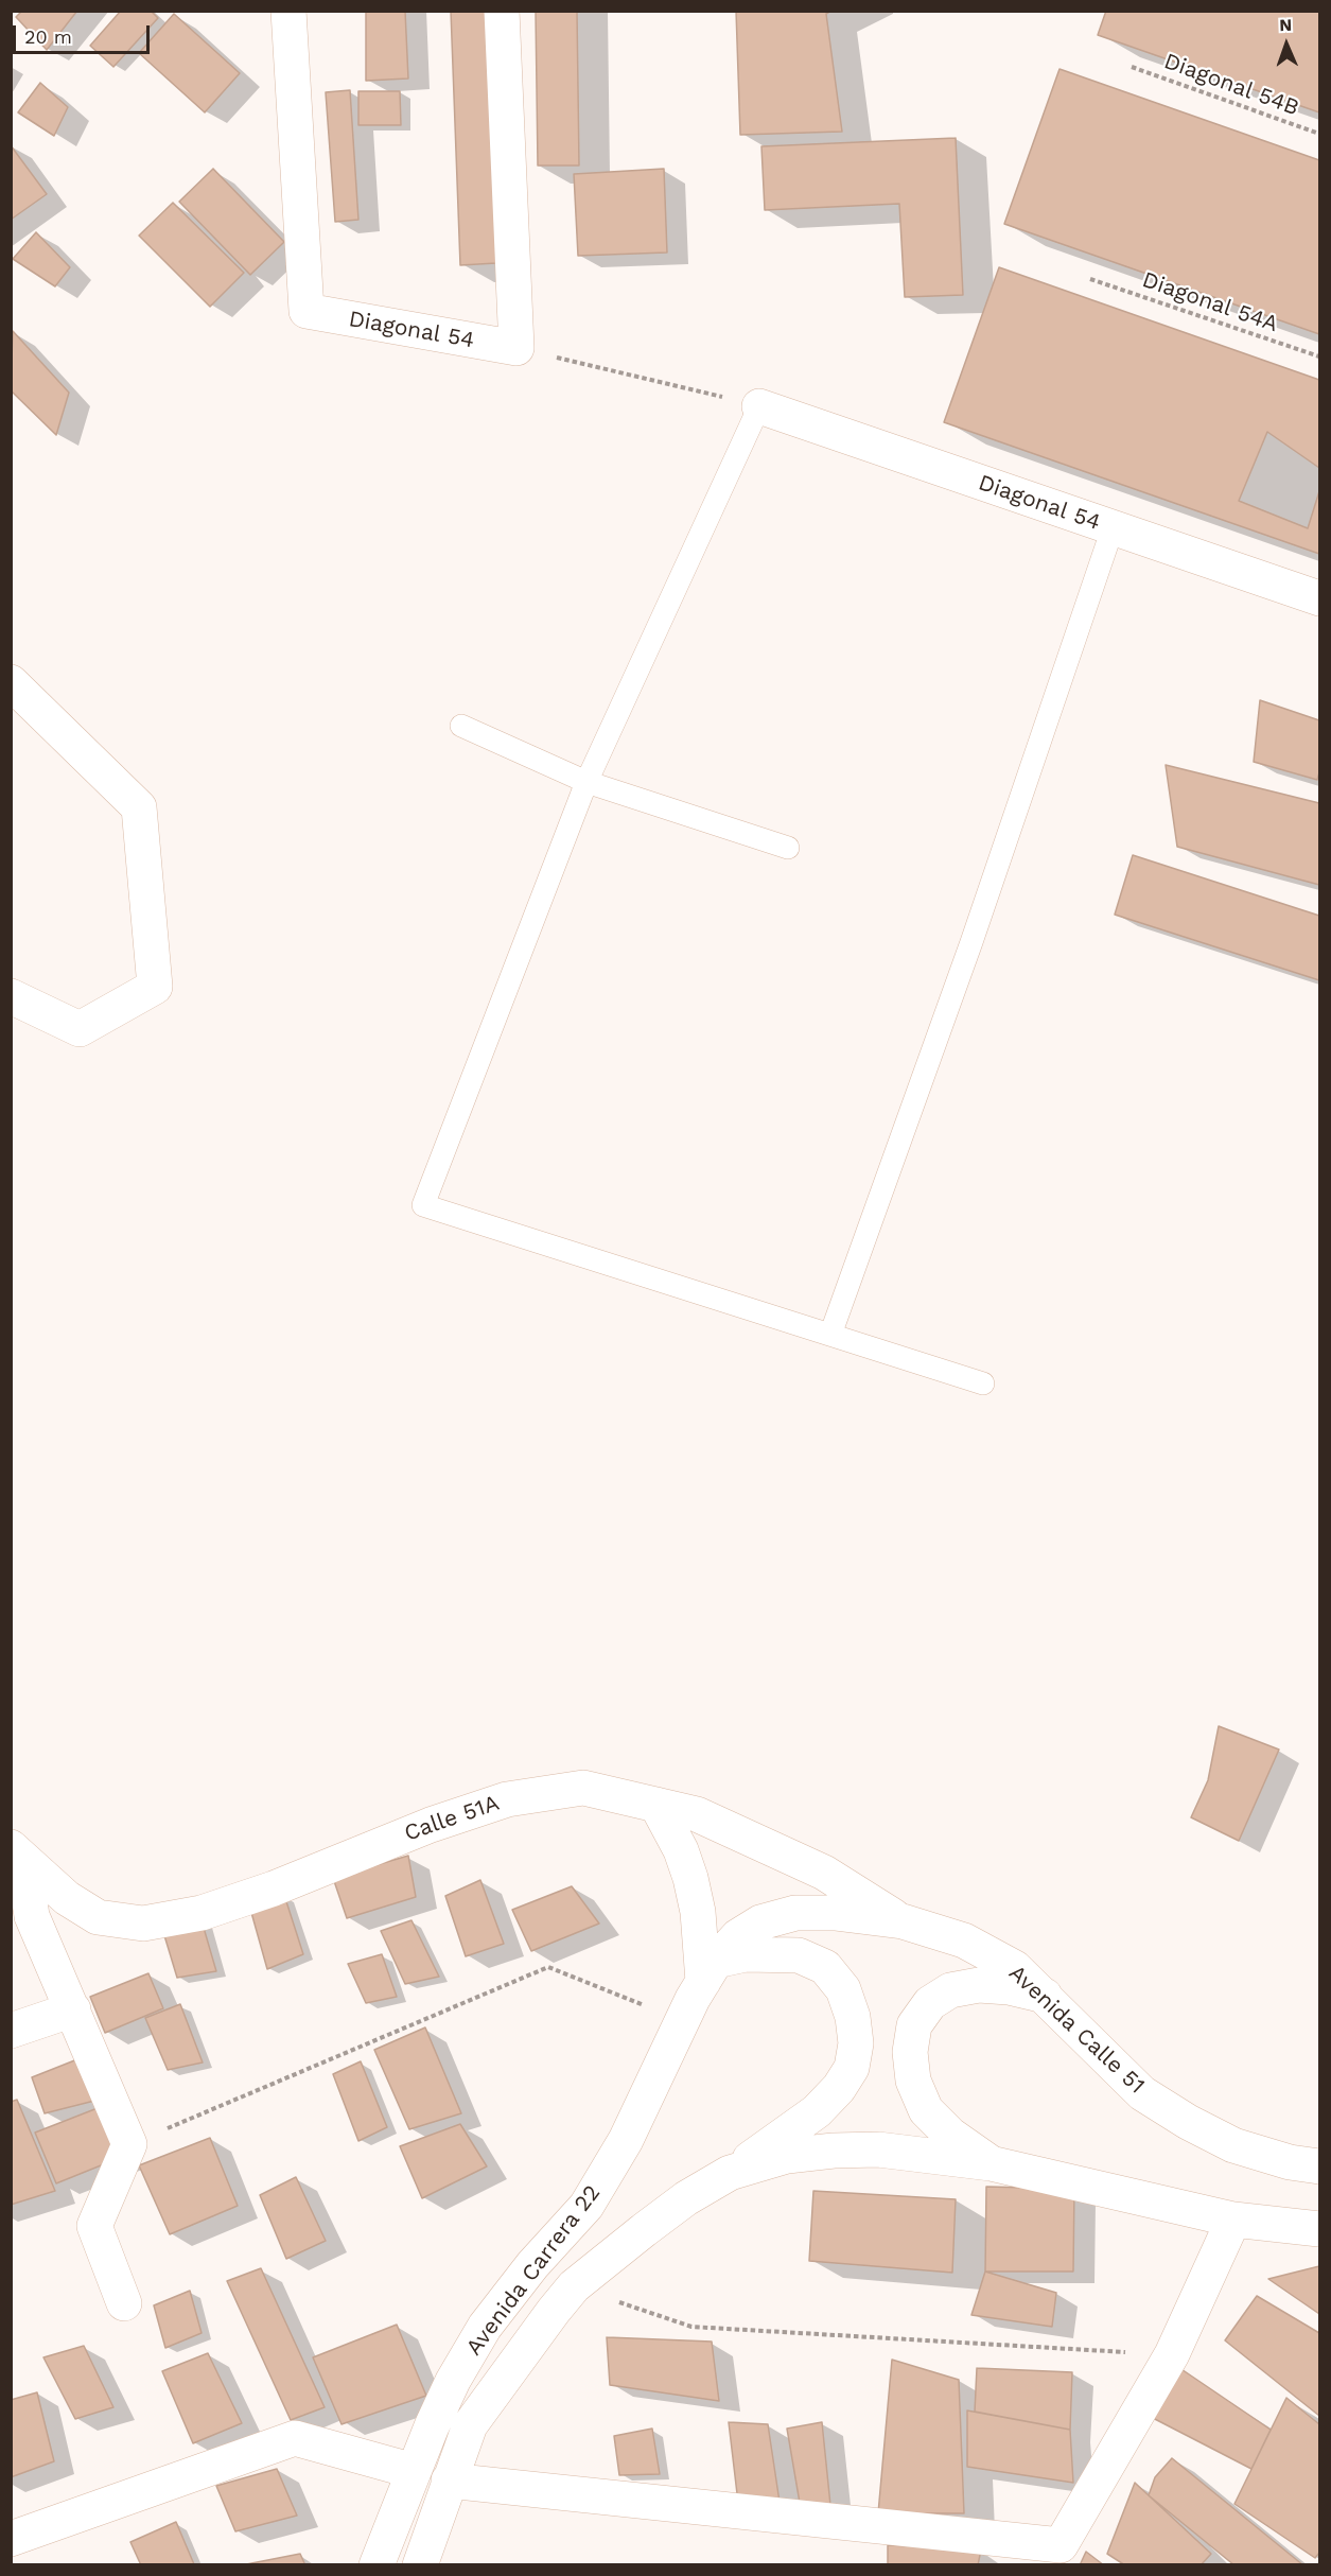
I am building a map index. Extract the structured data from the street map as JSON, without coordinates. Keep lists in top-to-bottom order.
{
  "streets": {
    "street": [
      "Diagonal 54",
      "Calle 51A",
      "Avenida Calle 51",
      "Avenida Carrera 22"
    ],
    "path": ["Diagonal 54B", "Diagonal 54A"]
  },
  "crossings": [
    ["Calle 51A", "Avenida Calle 51"],
    ["Calle 51A", "Avenida Carrera 22"],
    ["Avenida Calle 51", "Avenida Carrera 22"]
  ],
  "scale_bar": "20 m",
  "north": "top"
}
